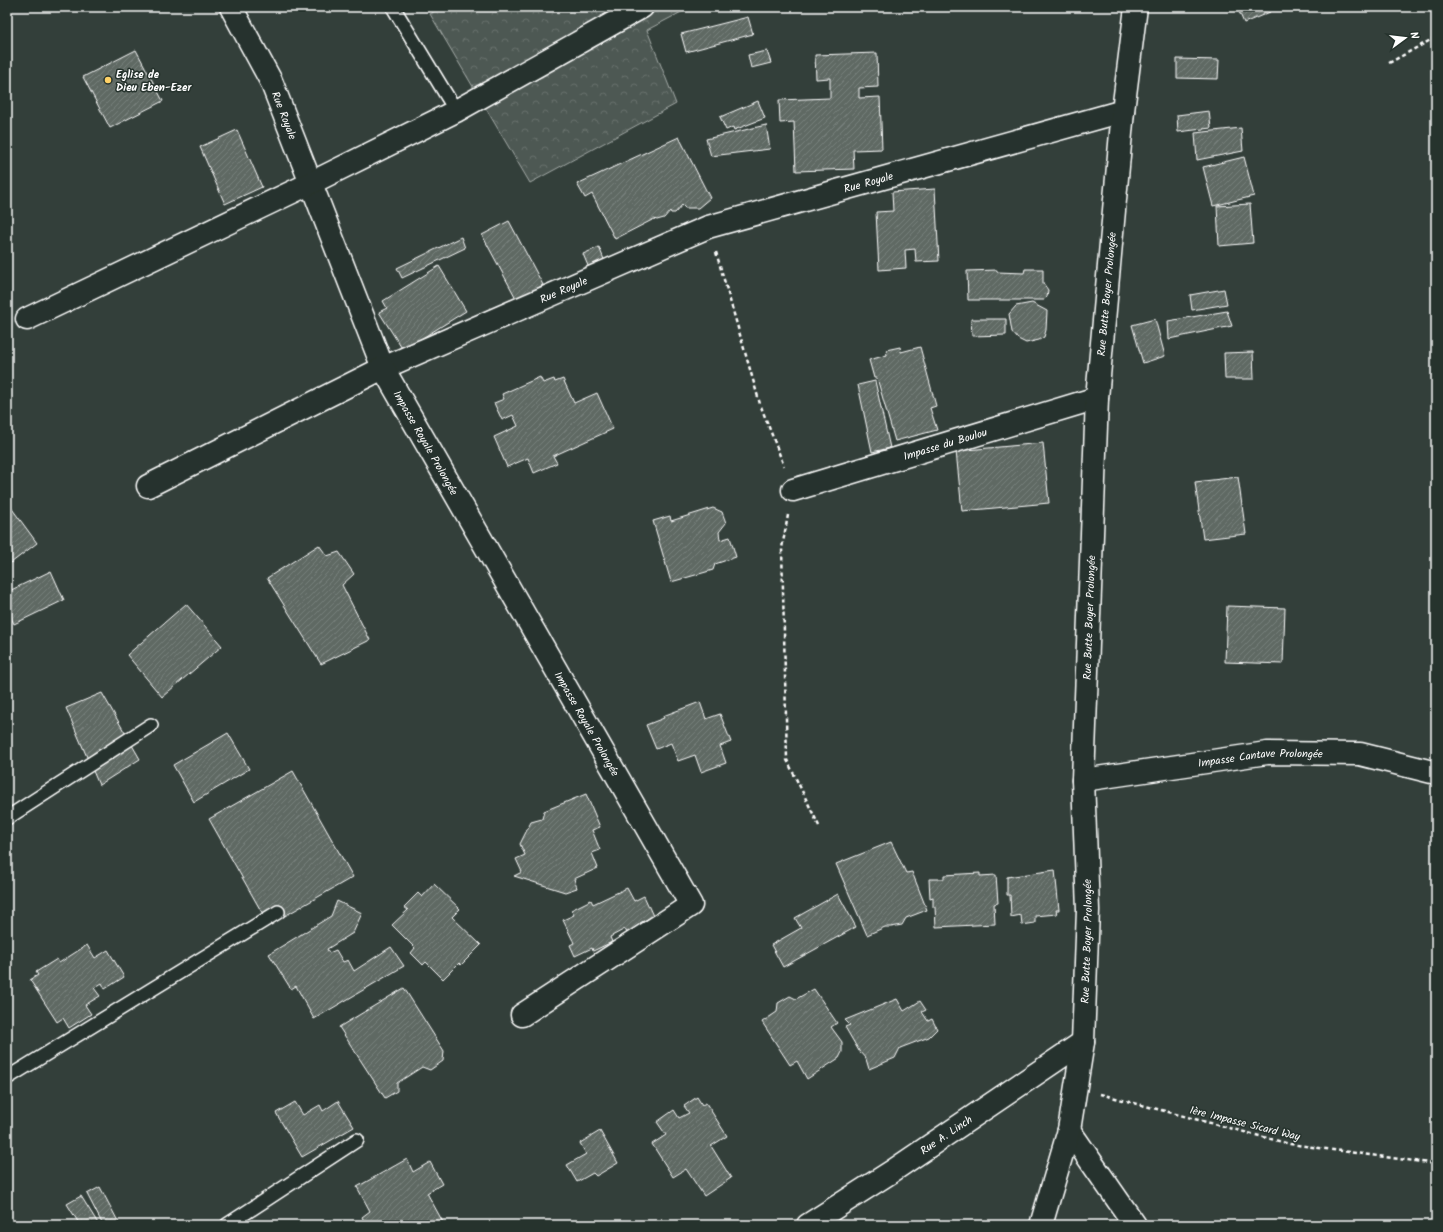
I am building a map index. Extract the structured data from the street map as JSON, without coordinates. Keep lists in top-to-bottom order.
{
  "streets": {
    "street": [
      "Rue Royale",
      "Rue Butte Boyer Prolongée",
      "Impasse Royale Prolongée",
      "Impasse du Boulou",
      "Impasse Cantave Prolongée",
      "Rue A. Linch"
    ],
    "path": ["1ère Impasse Sicard Way"]
  },
  "crossings": [
    ["Rue Royale", "Rue Butte Boyer Prolongée"],
    ["Rue Royale", "Impasse Royale Prolongée"],
    ["Rue Butte Boyer Prolongée", "Impasse du Boulou"],
    ["Rue Butte Boyer Prolongée", "Impasse Cantave Prolongée"],
    ["Rue Butte Boyer Prolongée", "1ère Impasse Sicard Way"],
    ["Rue Butte Boyer Prolongée", "Rue A. Linch"]
  ],
  "places": ["Eglise de Dieu Eben-Ezer"],
  "north": "right"
}
